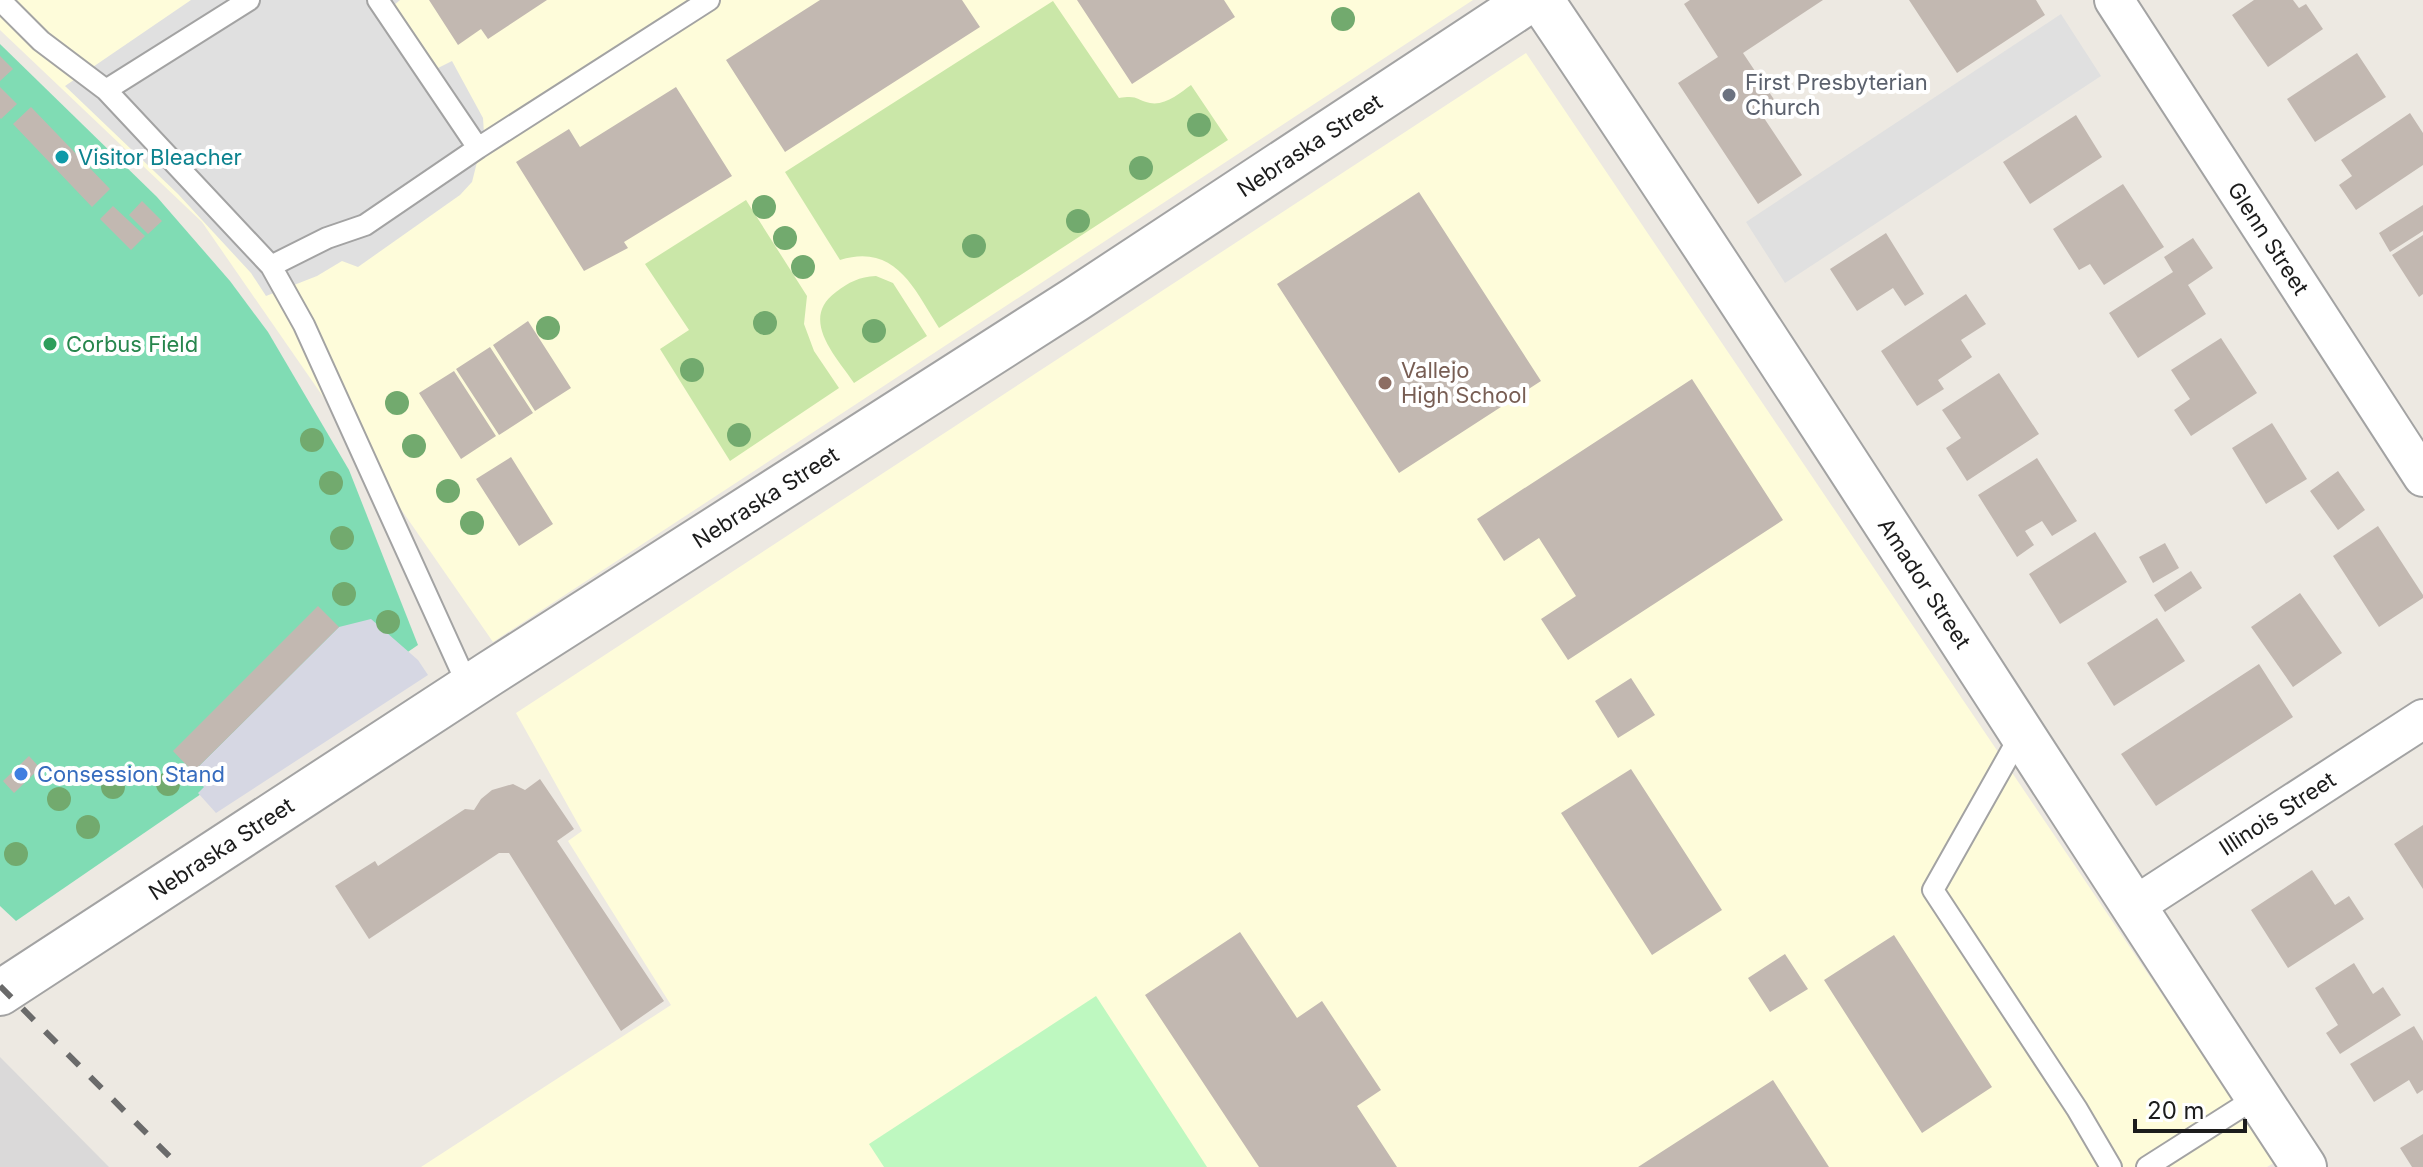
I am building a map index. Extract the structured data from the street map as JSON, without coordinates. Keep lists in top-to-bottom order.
{
  "streets": {
    "street": [
      "Nebraska Street",
      "Glenn Street",
      "Amador Street",
      "Illinois Street"
    ]
  },
  "crossings": [
    ["Amador Street", "Illinois Street"]
  ],
  "places": [
    "First Presbyterian Church",
    "Visitor Bleacher",
    "Corbus Field",
    "Vallejo High School",
    "Consession Stand"
  ],
  "scale_bar": "20 m"
}
